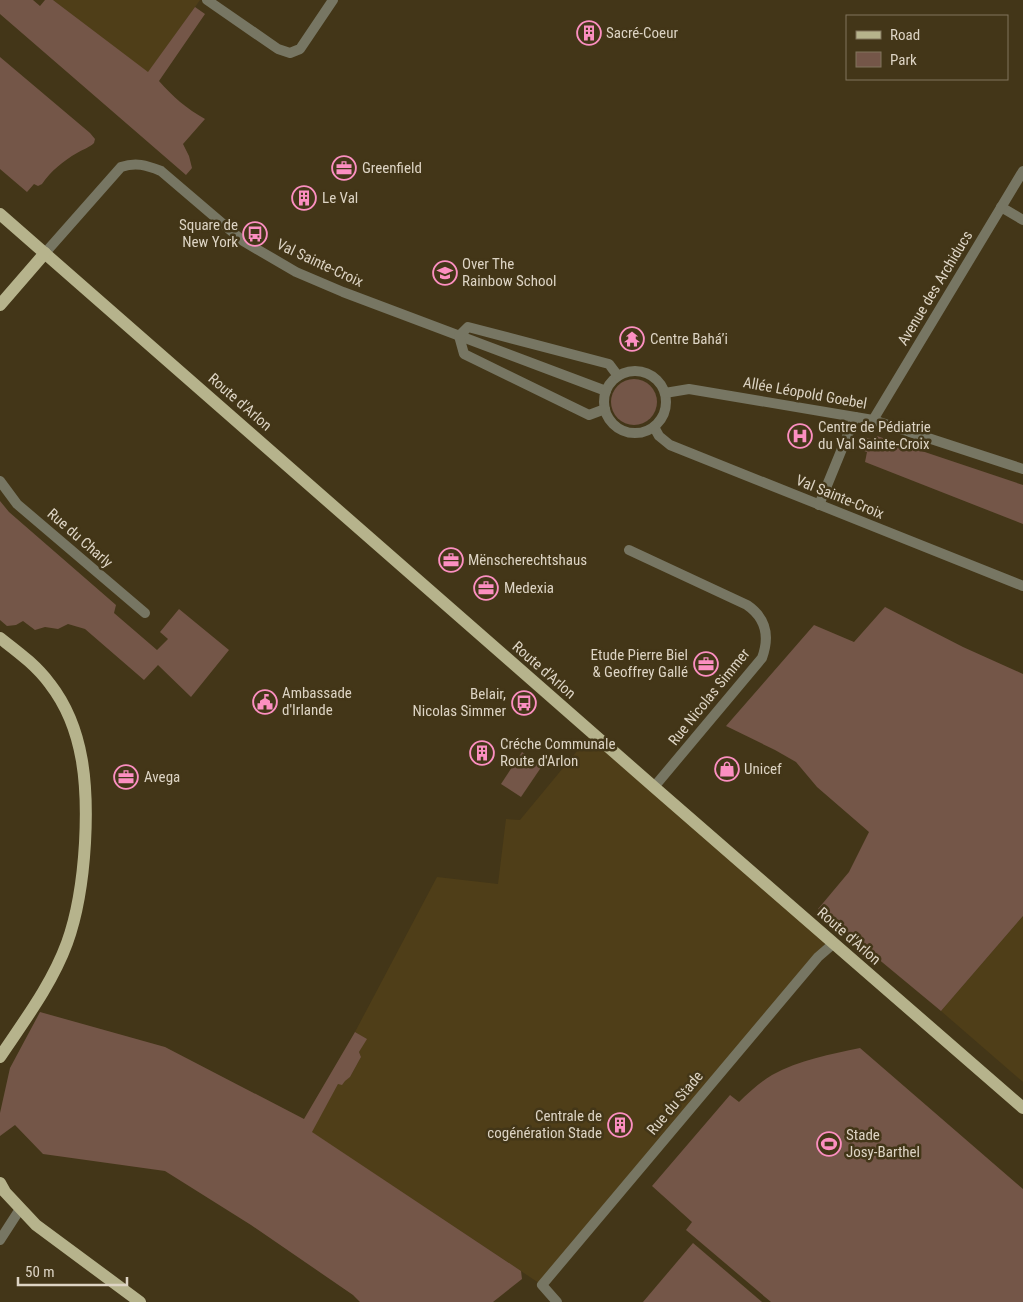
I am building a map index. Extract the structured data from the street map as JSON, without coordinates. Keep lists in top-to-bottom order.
{
  "streets": {
    "main road": ["Route d'Arlon"],
    "street": [
      "Val Sainte-Croix",
      "Avenue des Archiducs",
      "Allée Léopold Goebel",
      "Rue du Charly",
      "Rue Nicolas Simmer",
      "Rue du Stade"
    ]
  },
  "crossings": [
    ["Val Sainte-Croix", "Allée Léopold Goebel"],
    ["Val Sainte-Croix", "Route d'Arlon"],
    ["Avenue des Archiducs", "Allée Léopold Goebel"],
    ["Route d'Arlon", "Rue Nicolas Simmer"],
    ["Route d'Arlon", "Rue du Stade"]
  ],
  "places": {
    "building": [
      "Sacré-Coeur",
      "Le Val",
      "Créche Communale Route d'Arlon",
      "Centrale de cogénération Stade"
    ],
    "office": [
      "Greenfield",
      "Mënscherechtshaus",
      "Medexia",
      "Etude Pierre Biel & Geoffrey Gallé",
      "Avega"
    ],
    "bus stop": ["Square de New York", "Belair, Nicolas Simmer"],
    "school or university": ["Over The Rainbow School"],
    "temple": ["Centre Bahá’i"],
    "hospital": ["Centre de Pédiatrie du Val Sainte-Croix"],
    "public building": ["Ambassade d'Irlande"],
    "shop": ["Unicef"],
    "sports": ["Stade Josy-Barthel"]
  },
  "legend": ["Road", "Park"],
  "scale_bar": "50 m"
}
